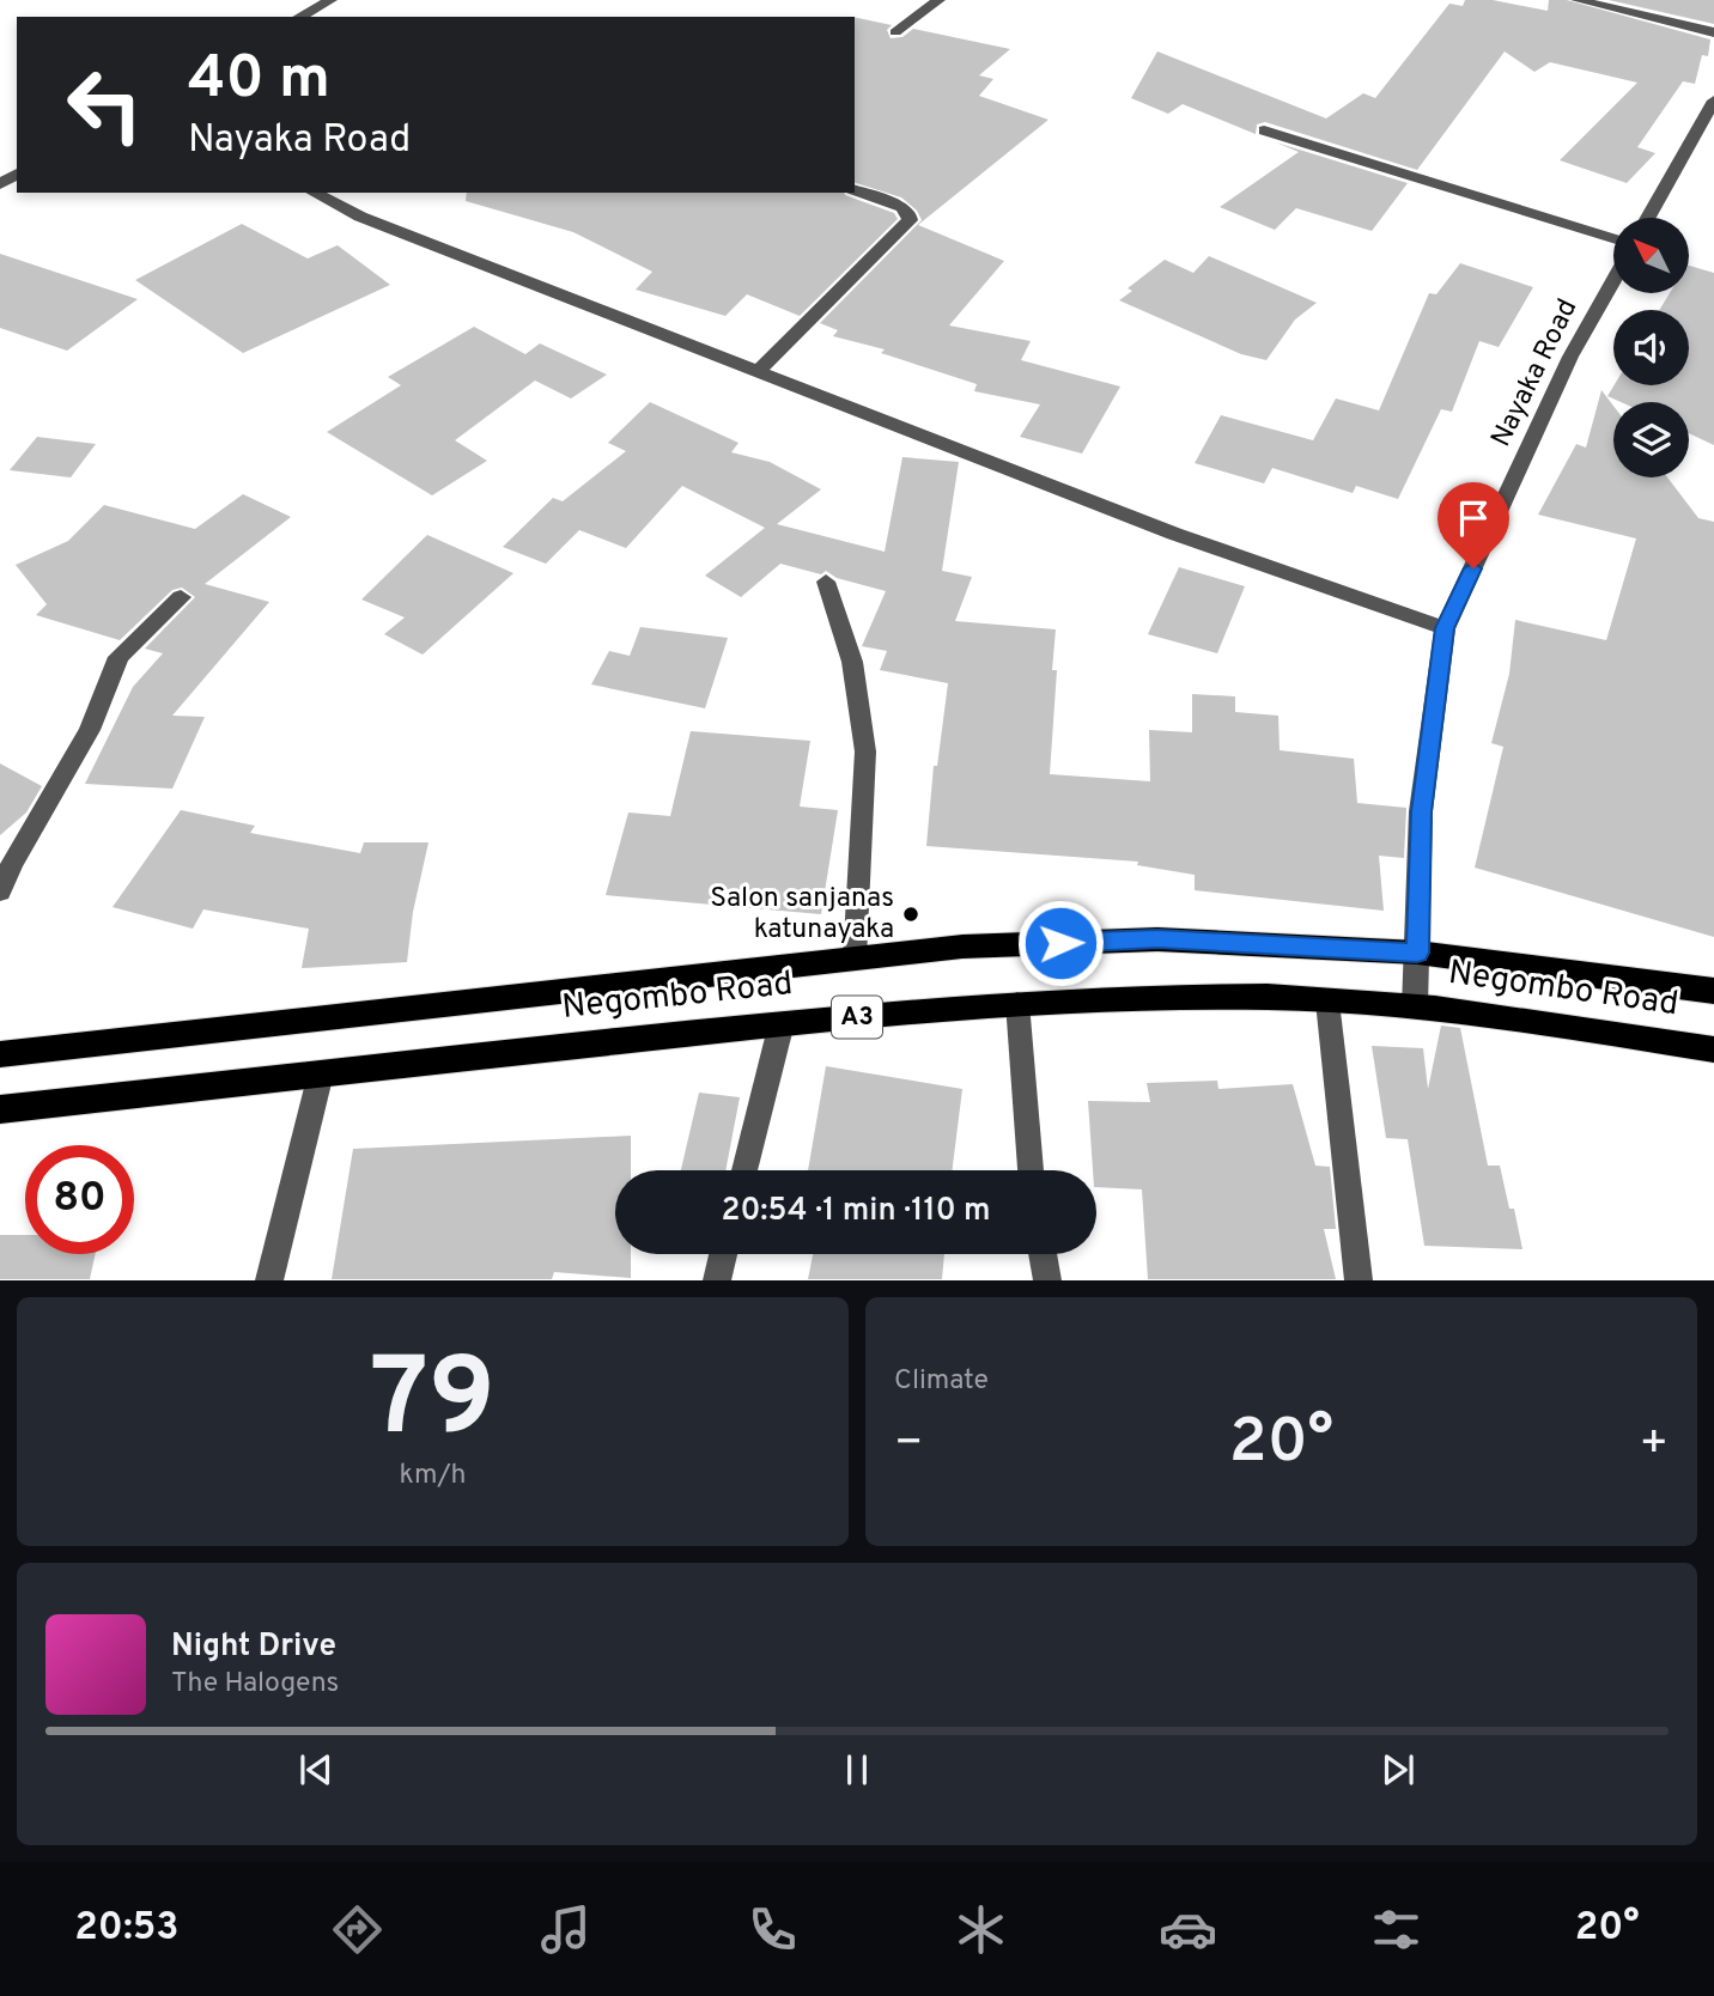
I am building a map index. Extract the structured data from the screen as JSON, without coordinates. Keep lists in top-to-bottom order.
{
  "streets": {
    "highway": ["Negombo Road", "A3"],
    "street": ["Nayaka Road"]
  },
  "crossings": [
    ["Nayaka Road", "Negombo Road"]
  ],
  "places": ["Salon sanjanas katunayaka"],
  "north": "top left",
  "page": {
    "turn": ["40 m", "Nayaka Road"],
    "limit": "80",
    "trip": "20:54 · 1 min · 110 m",
    "tile": [
      ["79", "km/h"],
      "Climate"
    ],
    "heat": ["−", "20°", "+"],
    "song": ["Night Drive", "The Halogens"],
    "tabs": ["20:53", "20°"]
  }
}
